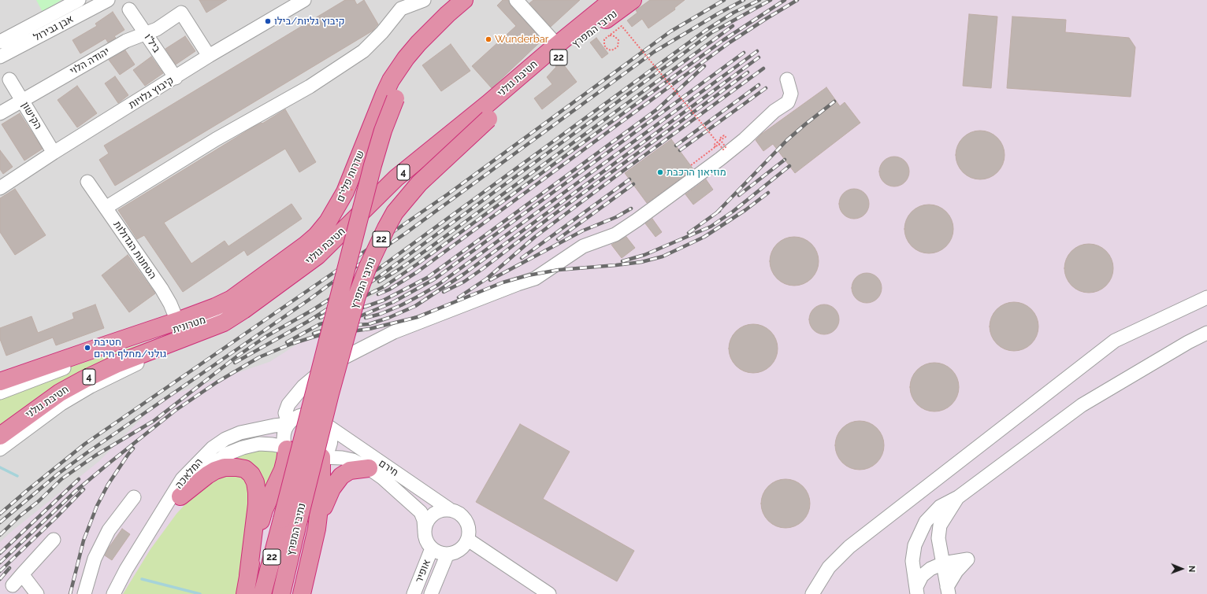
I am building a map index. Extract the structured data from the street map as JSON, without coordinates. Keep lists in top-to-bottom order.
{
  "streets": {
    "highway": [
      "נתיבי המפרץ",
      "22",
      "חטיבת גולני",
      "4",
      "שדרות פלי\"ם"
    ],
    "street": [
      "אבן גבירול",
      "ביל\"ו",
      "יהודה הלוי",
      "קיבוץ גלויות",
      "הקישון",
      "הטחנות הגדולות",
      "מטרונית",
      "חירם",
      "המלאכה",
      "אופיר"
    ]
  },
  "crossings": [
    ["ביל\"ו", "יהודה הלוי"],
    ["ביל\"ו", "קיבוץ גלויות"],
    ["יהודה הלוי", "קיבוץ גלויות"],
    ["יהודה הלוי", "הקישון"],
    ["חטיבת גולני", "מטרונית"],
    ["קיבוץ גלויות", "הקישון"],
    ["שדרות פלי\"ם", "הטחנות הגדולות"],
    ["שדרות פלי\"ם", "מטרונית"],
    ["חירם", "המלאכה"],
    ["חירם", "אופיר"]
  ],
  "places": [
    "קיבוץ גליות/בילו",
    "Wunderbar",
    "מוזיאון הרכבת",
    "חטיבת גולני/מחלף חירם"
  ],
  "north": "right"
}
